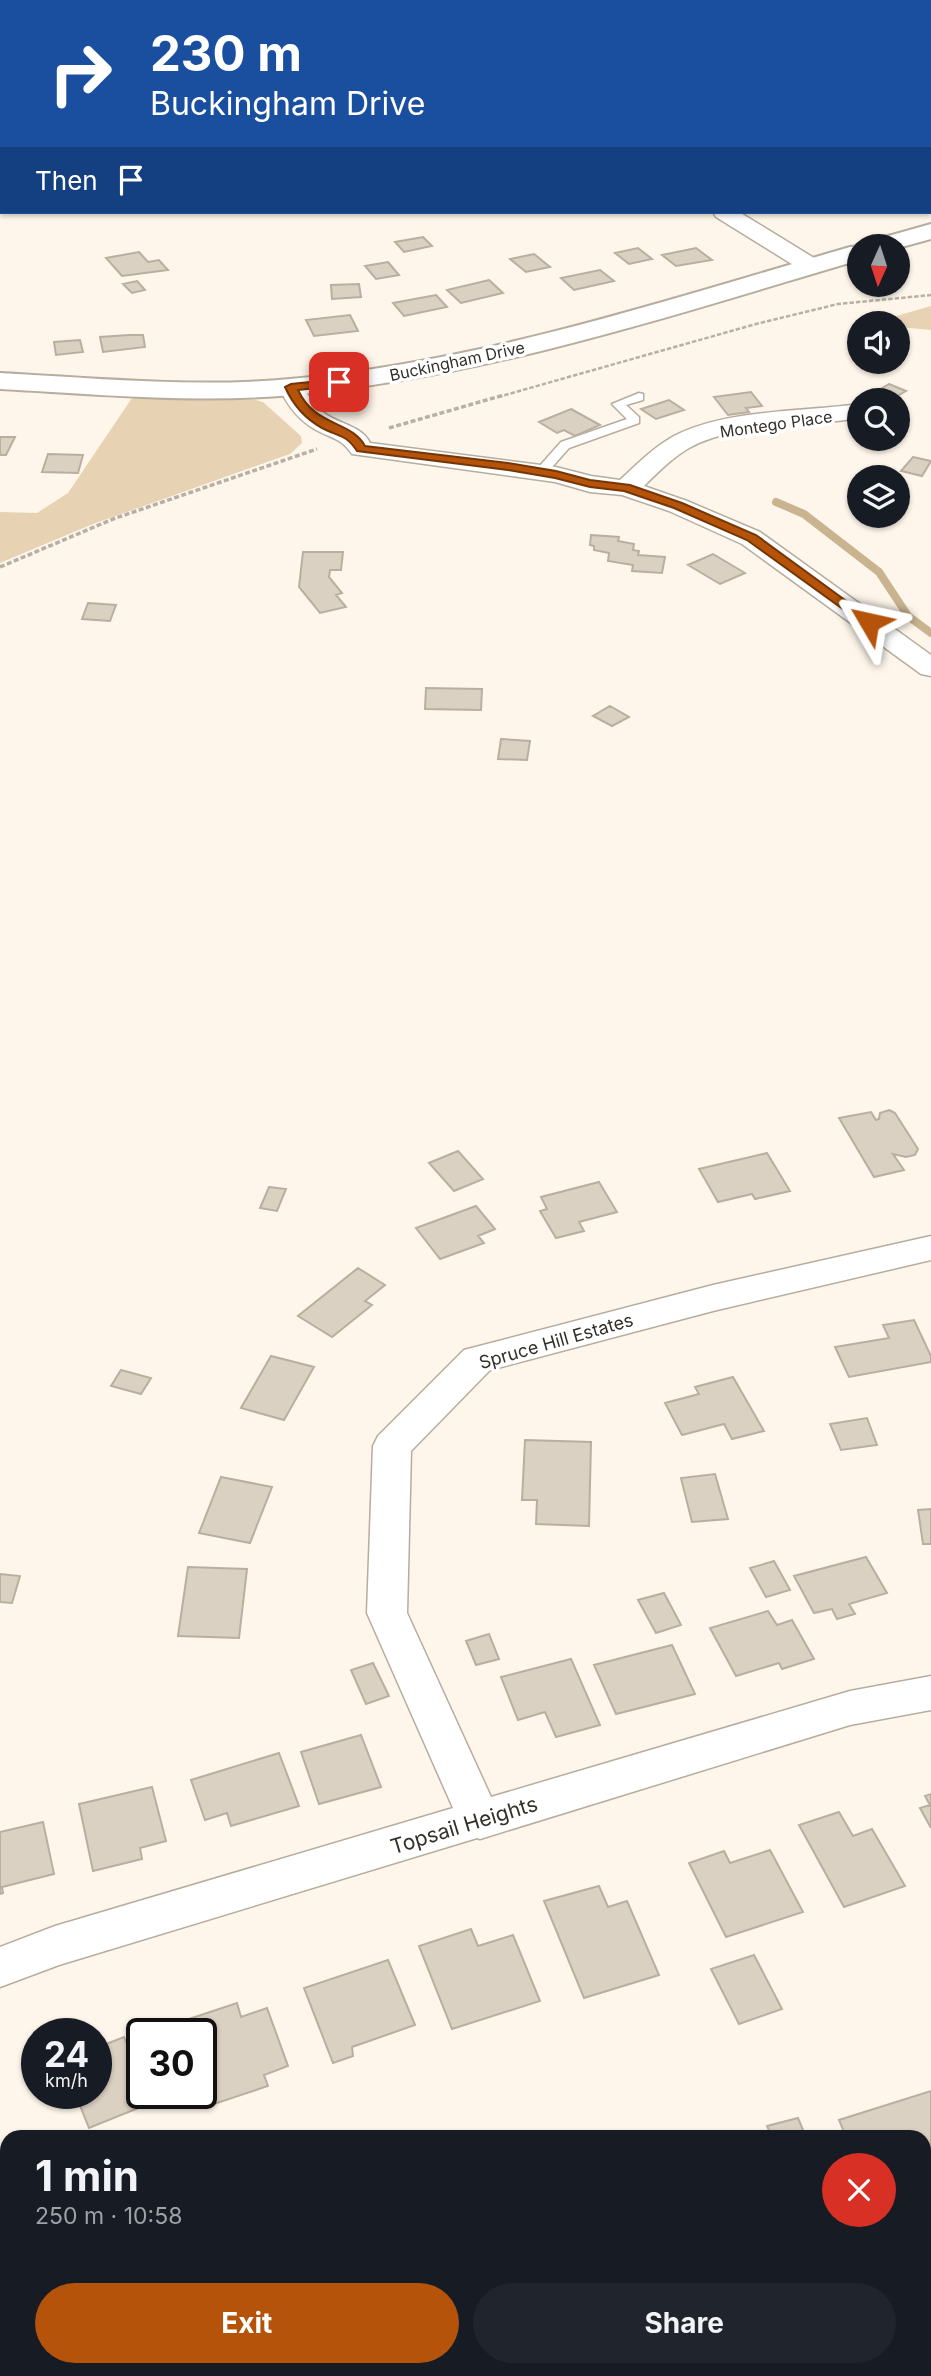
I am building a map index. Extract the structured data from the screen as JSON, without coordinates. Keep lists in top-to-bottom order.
{
  "streets": {
    "street": [
      "Buckingham Drive",
      "Montego Place",
      "Spruce Hill Estates",
      "Topsail Heights"
    ]
  },
  "crossings": [
    ["Spruce Hill Estates", "Topsail Heights"]
  ],
  "north": "bottom",
  "page": {
    "turn": ["230 m", "Buckingham Drive"],
    "then": "Then",
    "speed": "24 km/h",
    "limit": "30",
    "heading": ["1 min", "250 m · 10:58"],
    "buttons": ["Exit", "Share"]
  }
}
